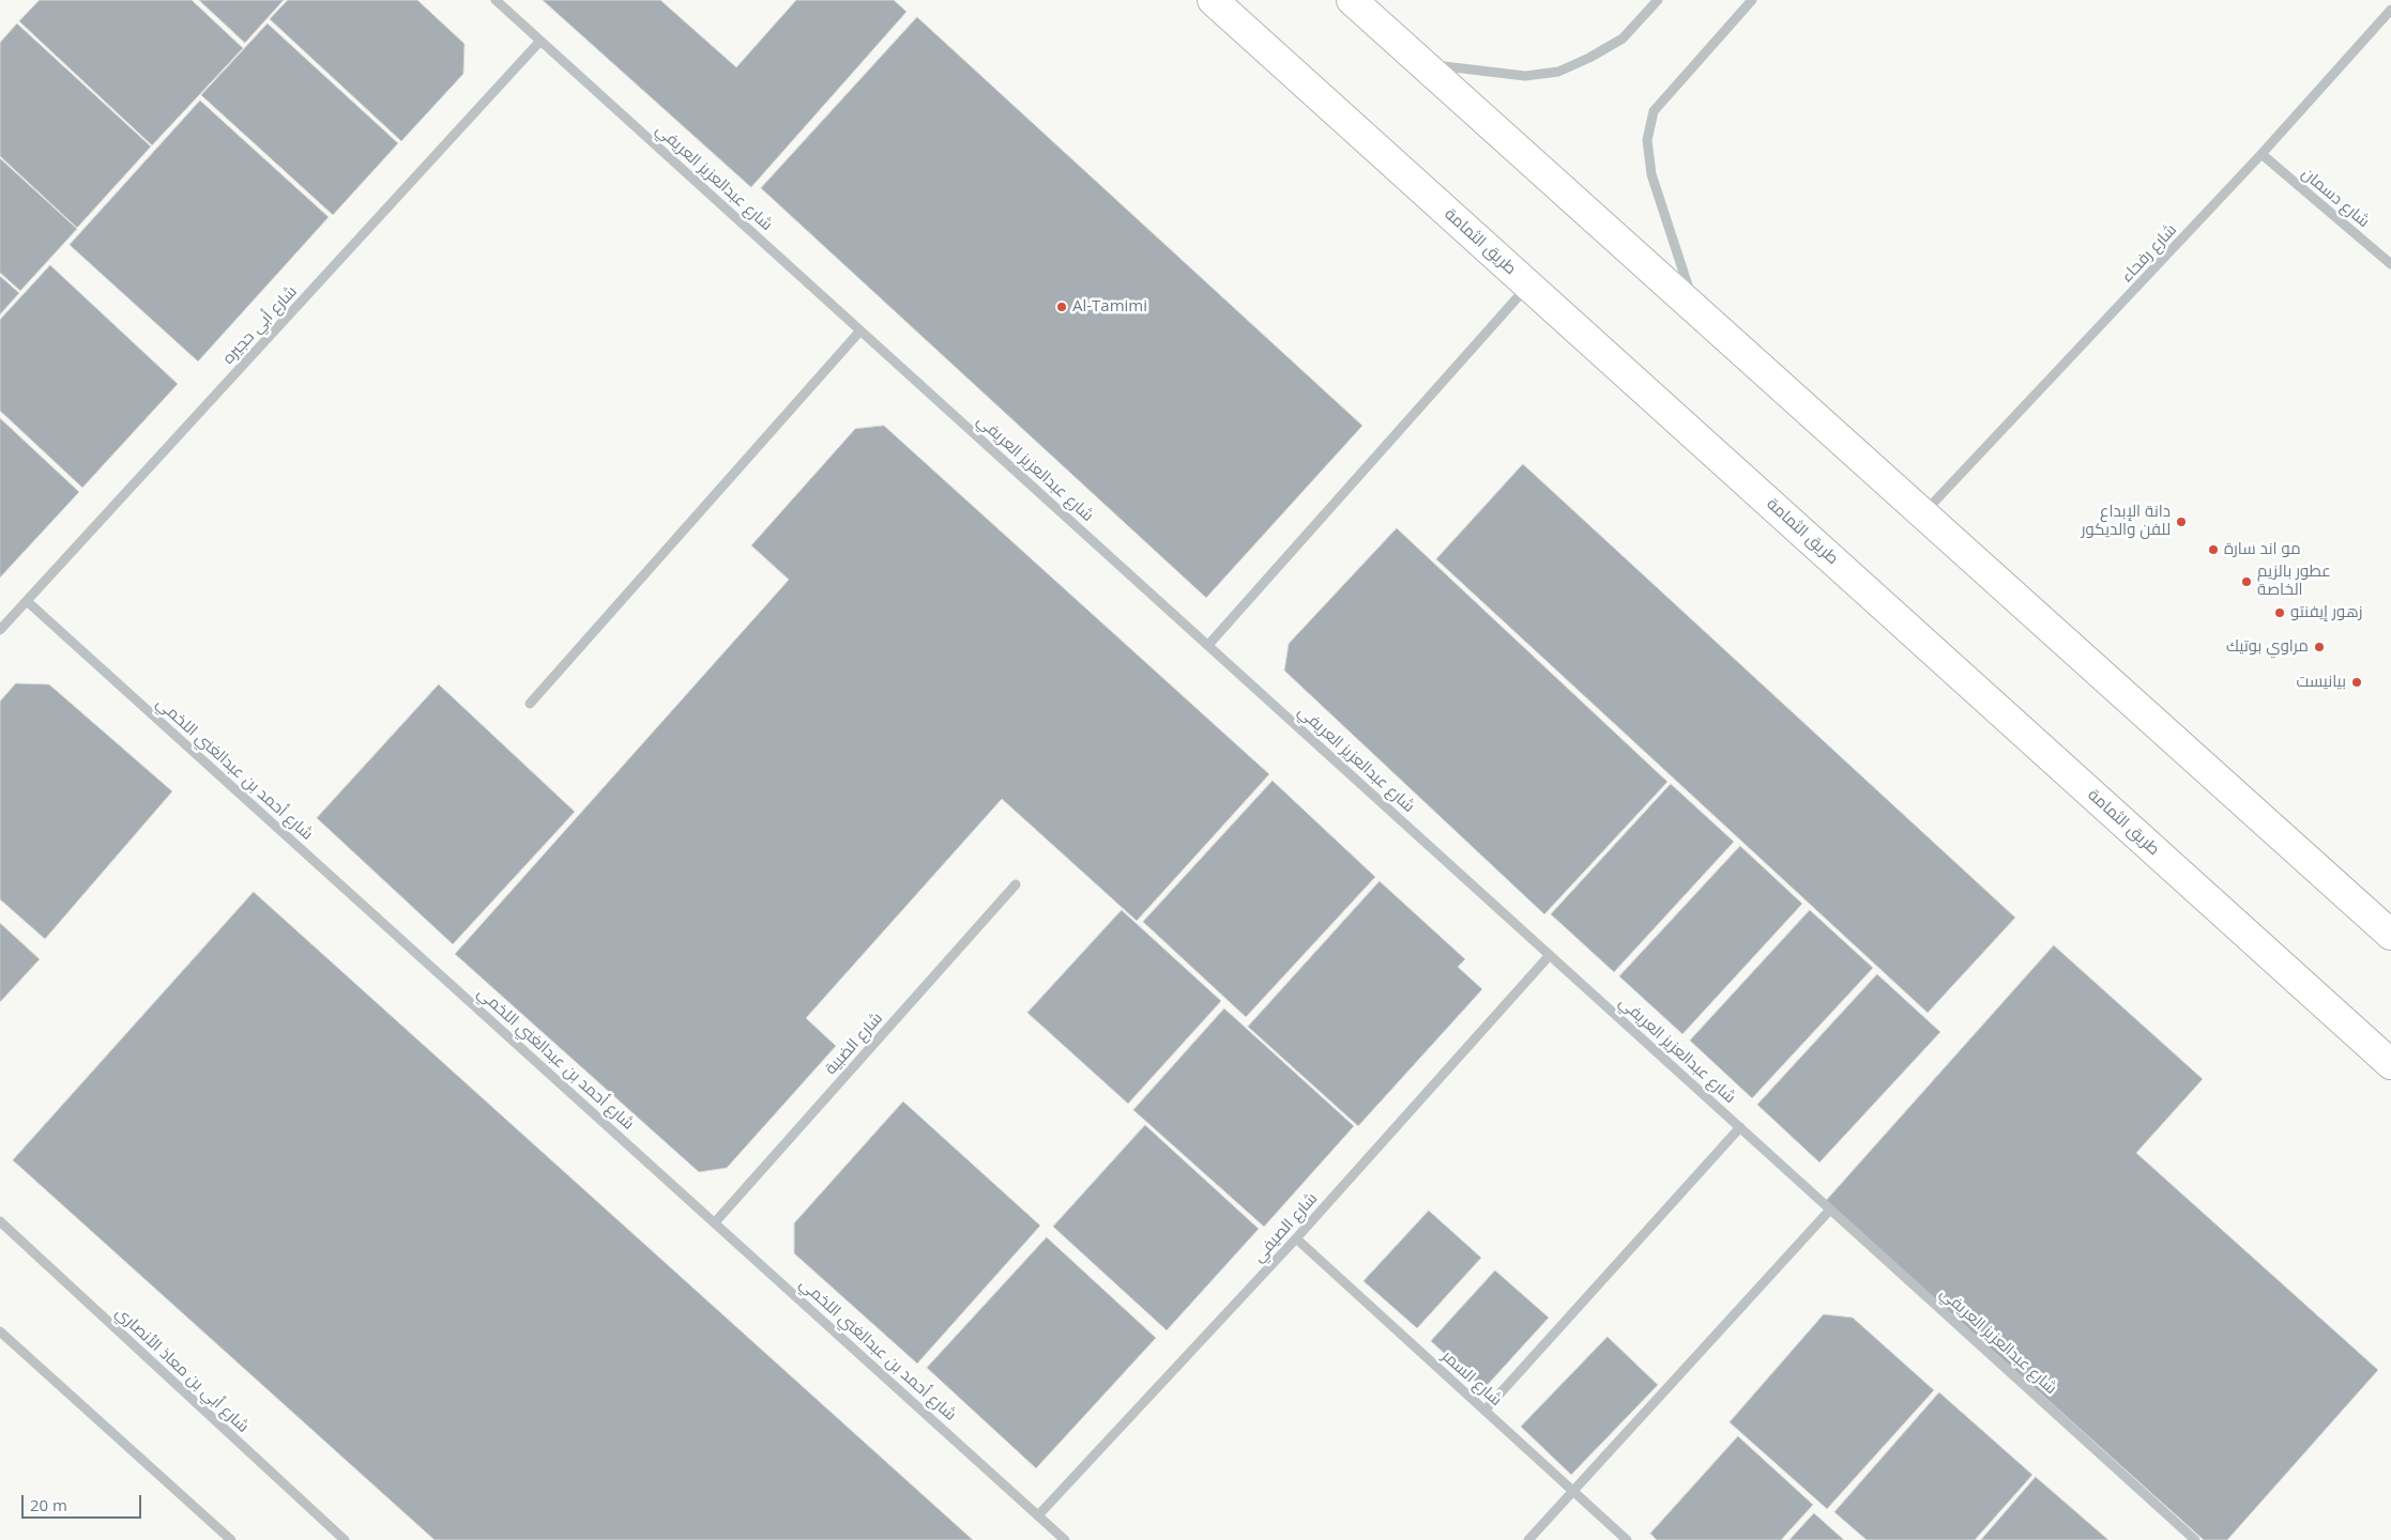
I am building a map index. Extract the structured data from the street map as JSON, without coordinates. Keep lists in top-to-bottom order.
{
  "streets": {
    "main road": ["طريق الثمامة"],
    "street": [
      "شارع عبدالعزيز العريفي",
      "شارع دسمان",
      "شارع رفحاء",
      "شارع أبي حجيره",
      "شارع أحمد بن عبدالغني اللخمي",
      "شارع الضبية",
      "شارع الصيفي",
      "شارع أبي بن معاذ الأنصاري",
      "شارع السمر"
    ]
  },
  "crossings": [
    ["شارع عبدالعزيز العريفي", "شارع أبي حجيره"],
    ["شارع عبدالعزيز العريفي", "شارع الصيفي"],
    ["شارع دسمان", "شارع رفحاء"],
    ["شارع أبي حجيره", "شارع أحمد بن عبدالغني اللخمي"],
    ["شارع أحمد بن عبدالغني اللخمي", "شارع الضبية"],
    ["شارع أحمد بن عبدالغني اللخمي", "شارع الصيفي"],
    ["شارع الصيفي", "شارع السمر"]
  ],
  "places": [
    "Al-Tamimi",
    "دانة الإبداع للفن والديكور",
    "مو اند سارة",
    "عطور بالزيم الخاصة",
    "زهور إيفنتو",
    "مراوي بوتيك",
    "بيانيست"
  ],
  "scale_bar": "20 m"
}
